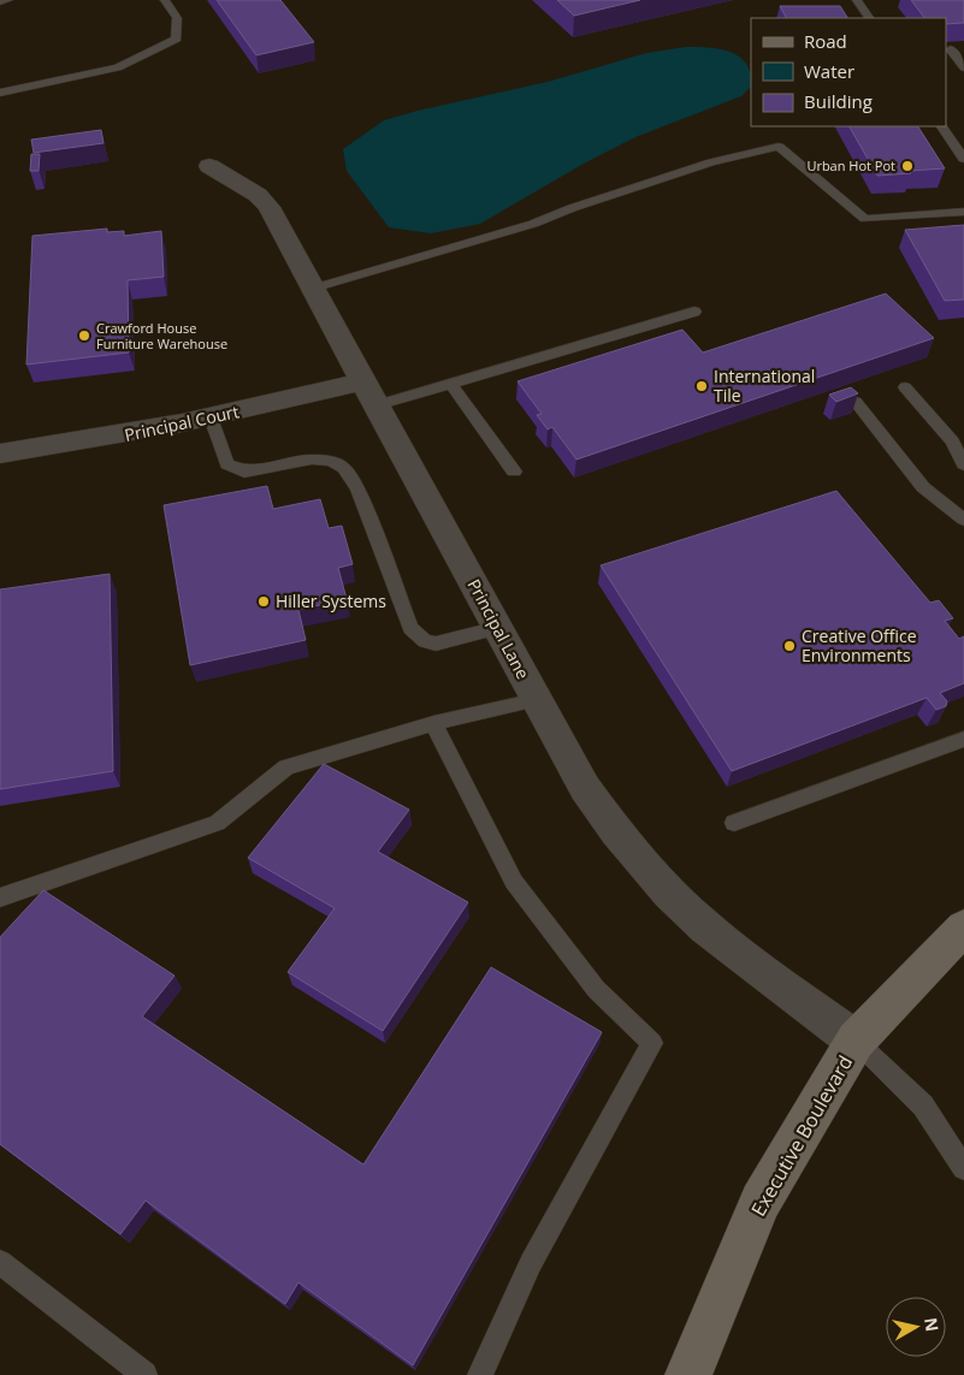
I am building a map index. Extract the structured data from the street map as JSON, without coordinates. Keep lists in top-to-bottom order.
{
  "streets": {
    "street": ["Principal Court", "Principal Lane", "Executive Boulevard"]
  },
  "crossings": [
    ["Principal Court", "Principal Lane"],
    ["Principal Lane", "Executive Boulevard"]
  ],
  "places": [
    "Urban Hot Pot",
    "Crawford House Furniture Warehouse",
    "International Tile",
    "Hiller Systems",
    "Creative Office Environments"
  ],
  "legend": ["Road", "Water", "Building"],
  "north": "right"
}
